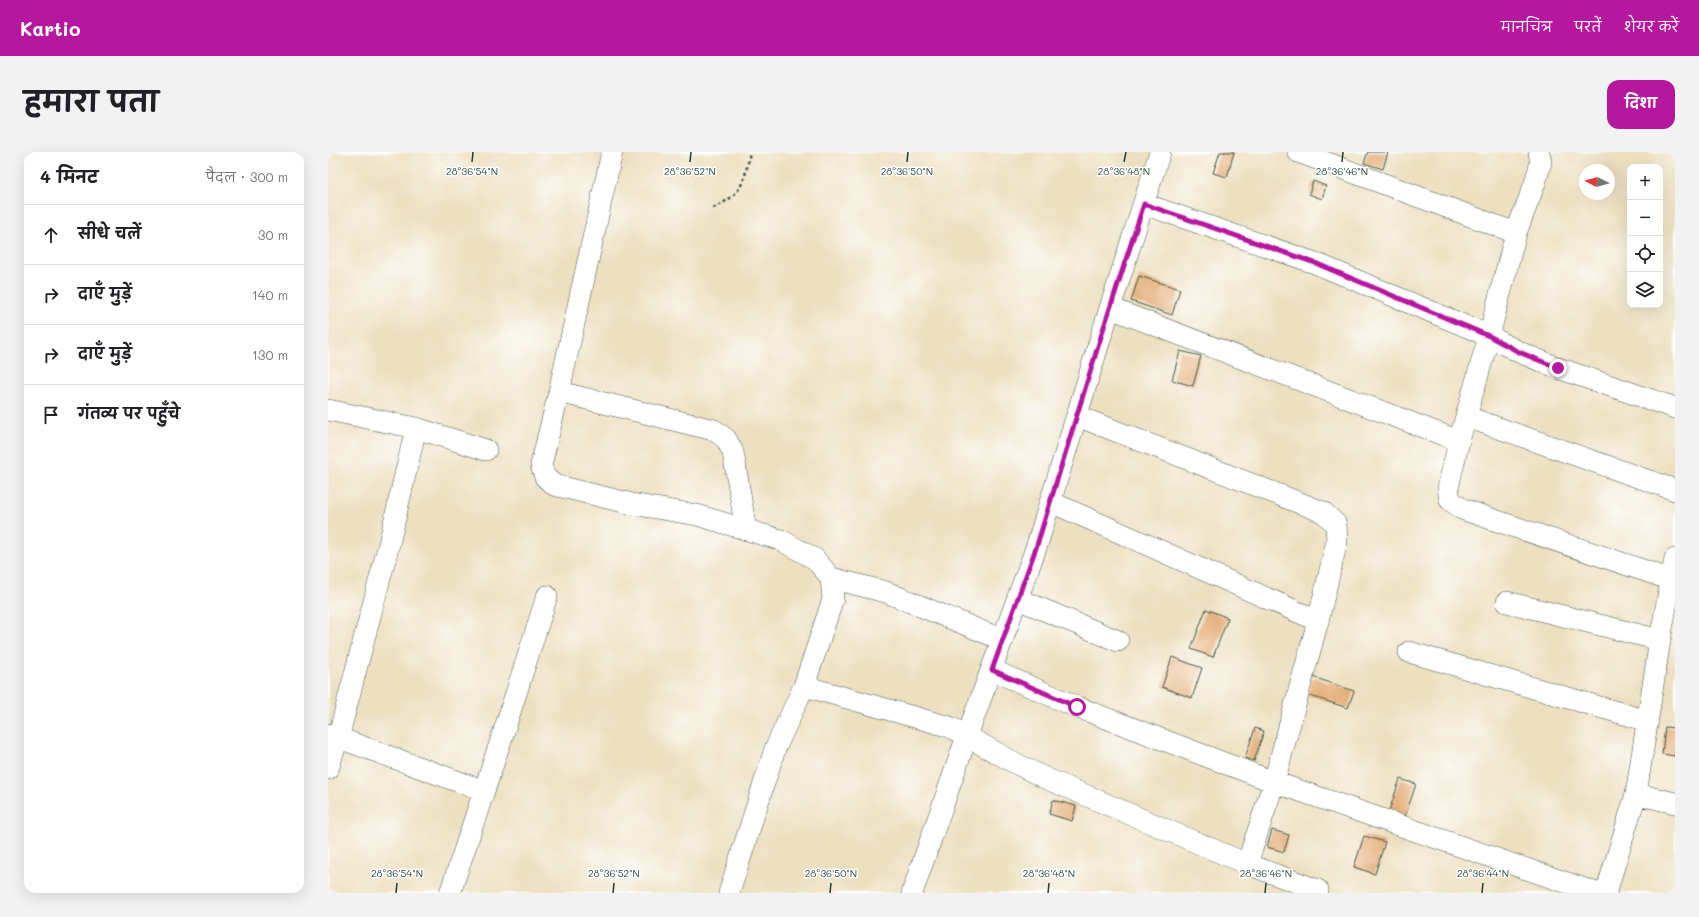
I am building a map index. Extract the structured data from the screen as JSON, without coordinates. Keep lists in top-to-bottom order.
{
  "north": "left",
  "page": {
    "header": "Kartio",
    "nav": ["मानचित्र", "परतें", "शेयर करें"],
    "title": "हमारा पता",
    "buttons": "दिशा",
    "heading": ["4 मिनट", "पैदल · 300 m"],
    "map_buttons": ["+", "−"],
    "list": [
      ["सीधे चलें", "30 m"],
      ["दाएँ मुड़ें", "140 m"],
      ["दाएँ मुड़ें", "130 m"],
      "गंतव्य पर पहुँचे"
    ]
  },
  "coordinates": [
    "28°36'54\"N",
    "28°36'52\"N",
    "28°36'50\"N",
    "28°36'48\"N",
    "28°36'46\"N",
    "28°36'44\"N"
  ]
}
